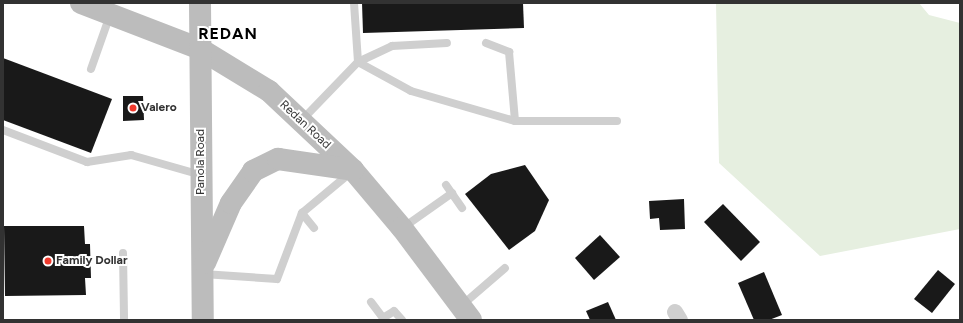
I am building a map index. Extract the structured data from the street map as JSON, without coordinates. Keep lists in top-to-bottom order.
{
  "streets": {
    "main road": ["Redan Road", "Panola Road"]
  },
  "crossings": [
    ["Redan Road", "Panola Road"]
  ],
  "districts": ["REDAN"],
  "places": ["Valero", "Family Dollar"]
}
